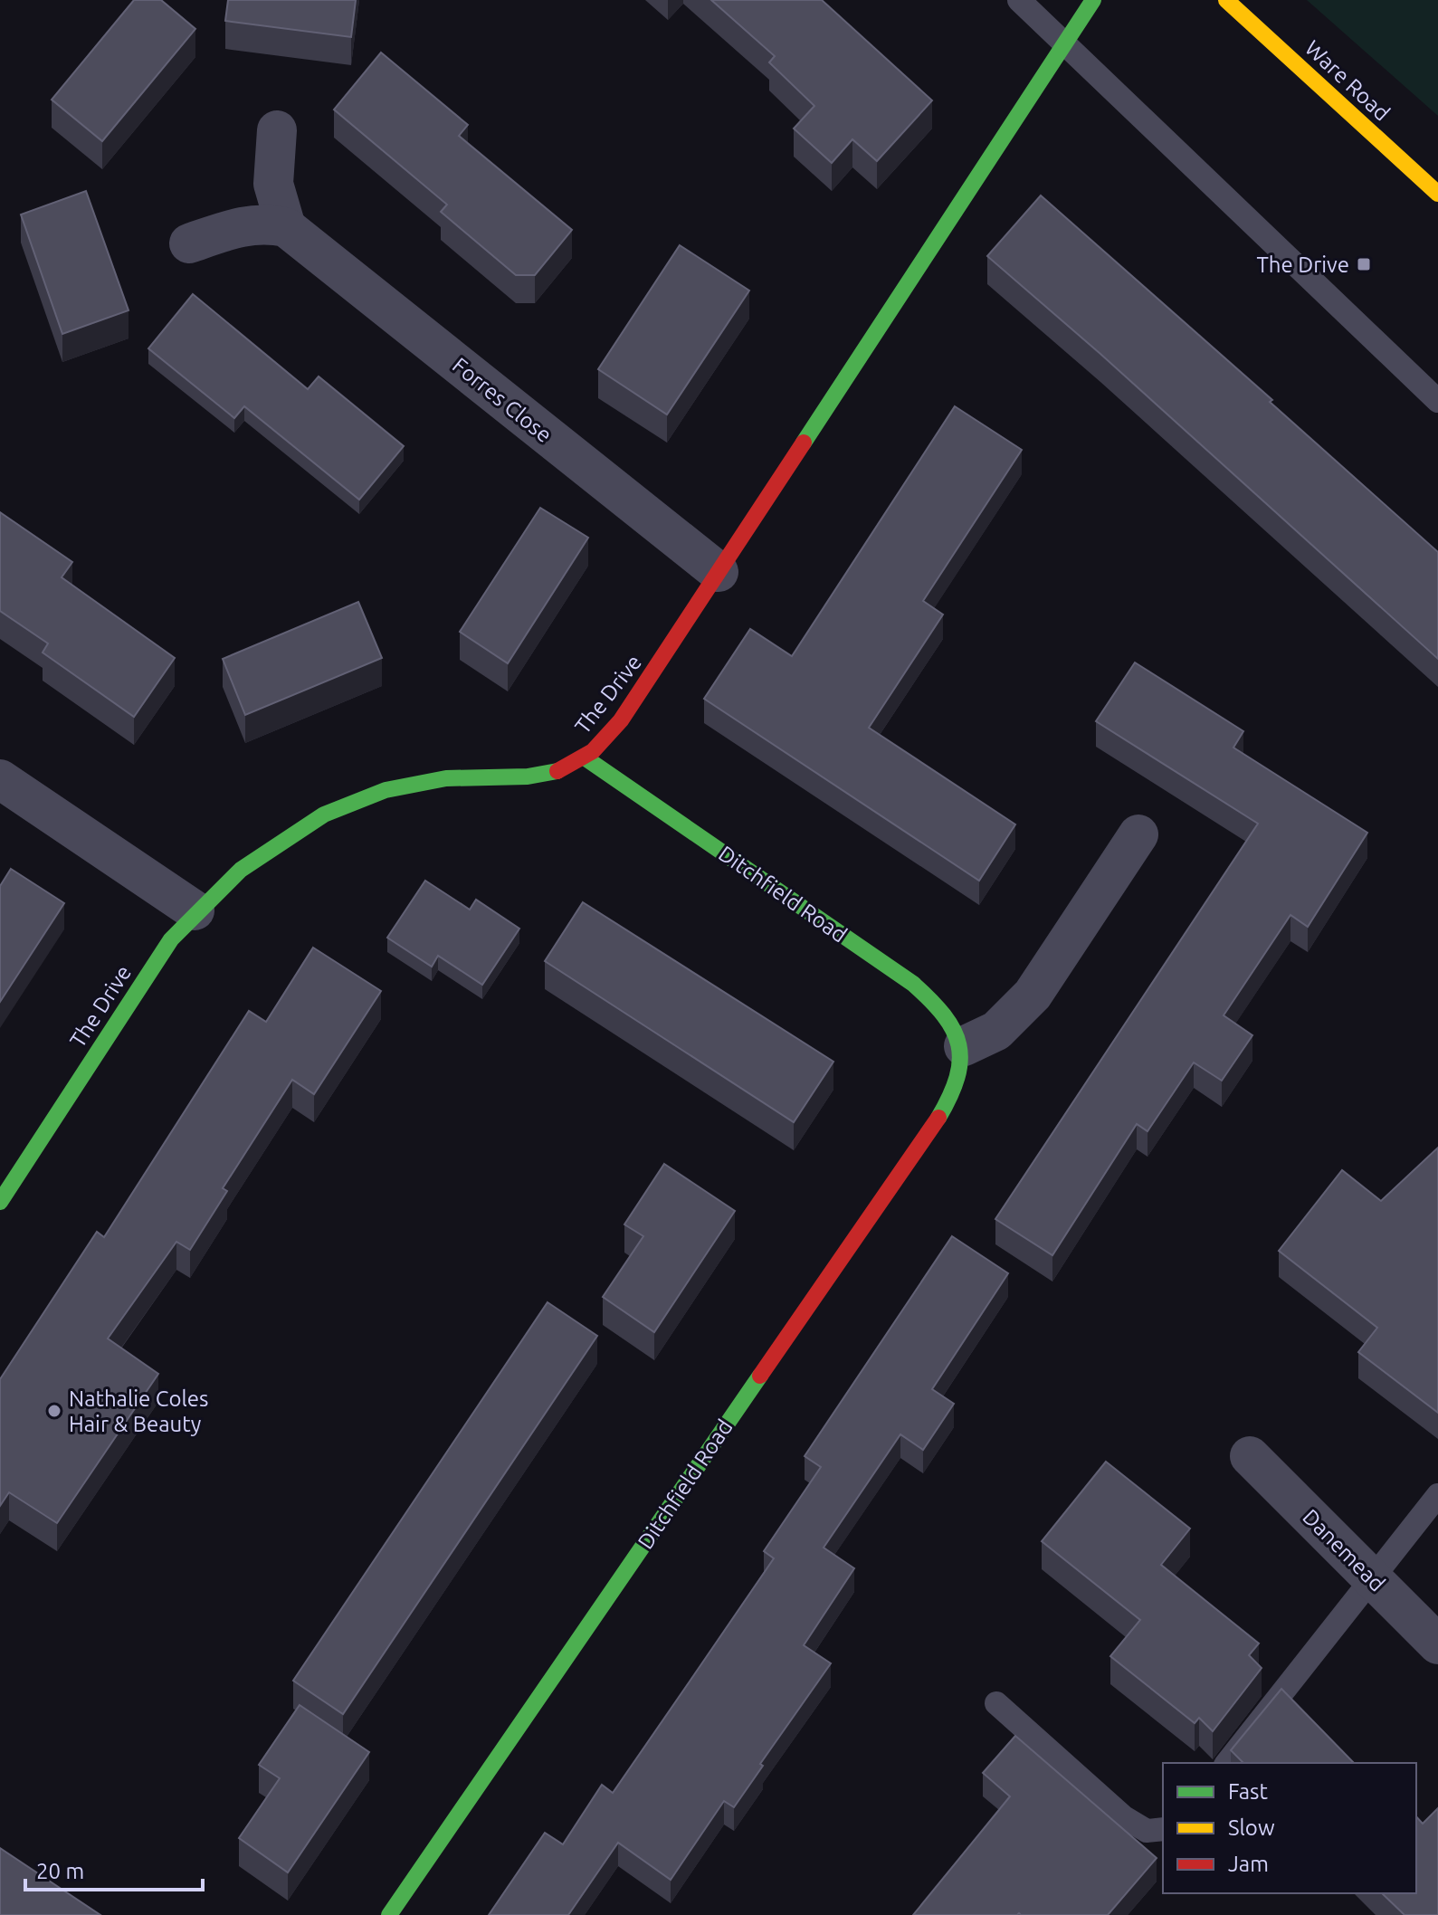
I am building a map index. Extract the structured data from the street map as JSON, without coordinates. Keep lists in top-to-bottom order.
{
  "streets": {
    "street": [
      "Ware Road",
      "Forres Close",
      "The Drive",
      "Ditchfield Road",
      "Danemead"
    ]
  },
  "crossings": [
    ["Forres Close", "The Drive"],
    ["The Drive", "Ditchfield Road"]
  ],
  "places": {
    "transit": ["The Drive"],
    "other": ["Nathalie Coles Hair & Beauty"]
  },
  "legend": ["Fast", "Slow", "Jam"],
  "scale_bar": "20 m"
}
